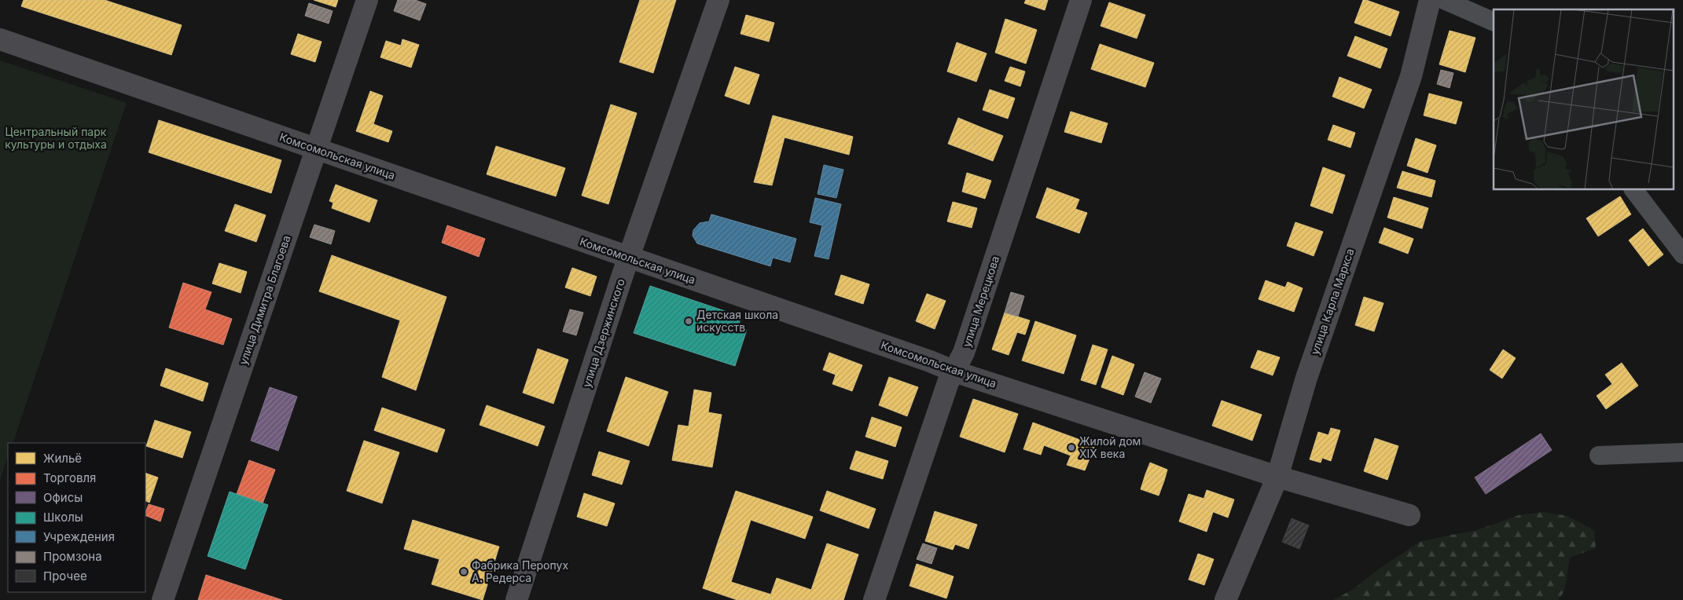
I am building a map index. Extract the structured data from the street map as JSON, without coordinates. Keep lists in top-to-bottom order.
{
  "streets": {
    "street": [
      "Комсомольская улица",
      "улица Димитра Благоева",
      "улица Мерецкова",
      "улица Карла Маркса",
      "улица Дзержинского"
    ]
  },
  "crossings": [
    ["Комсомольская улица", "улица Димитра Благоева"],
    ["Комсомольская улица", "улица Мерецкова"],
    ["Комсомольская улица", "улица Карла Маркса"],
    ["Комсомольская улица", "улица Дзержинского"]
  ],
  "parks": ["Центральный парк культуры и отдыха"],
  "places": ["Детская школа искусств", "Жилой дом XIX века", "Фабрика Перопух А. Редерса"],
  "legend": [
    "Жильё",
    "Торговля",
    "Офисы",
    "Школы",
    "Учреждения",
    "Промзона",
    "Прочее"
  ]
}
